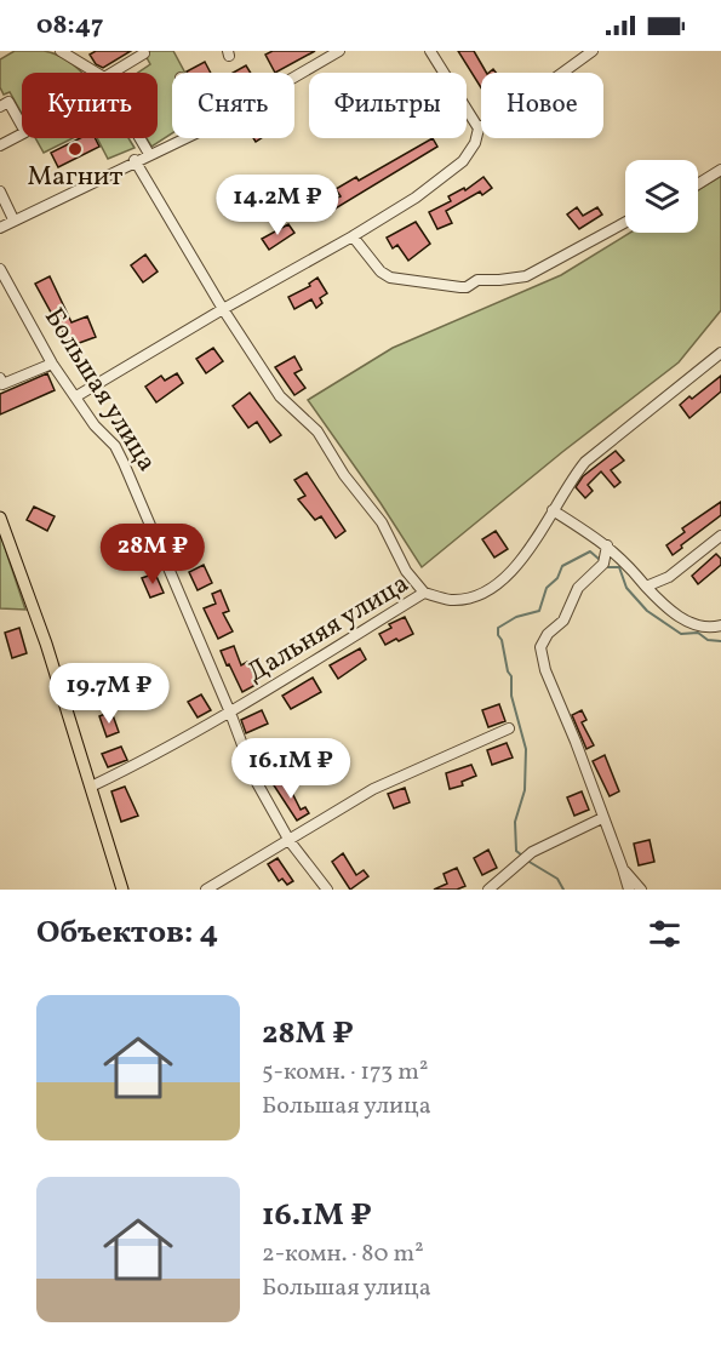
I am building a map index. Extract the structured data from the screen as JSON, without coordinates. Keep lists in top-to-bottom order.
{
  "streets": {
    "street": ["Большая улица", "Дальняя улица"]
  },
  "crossings": [
    ["Большая улица", "Дальняя улица"]
  ],
  "places": ["Магнит"],
  "page": {
    "status": "08:47",
    "chip": [
      "Купить",
      "Снять",
      "Фильтры",
      "Новое"
    ],
    "price": [
      "14.2M ₽",
      "28M ₽",
      "19.7M ₽",
      "16.1M ₽"
    ],
    "heading": "Объектов: 4",
    "list": [
      {
        "name": "28M ₽",
        "note": "5-комн. · 173 m² · Большая улица"
      },
      {
        "name": "16.1M ₽",
        "note": "2-комн. · 80 m² · Большая улица"
      }
    ]
  }
}
